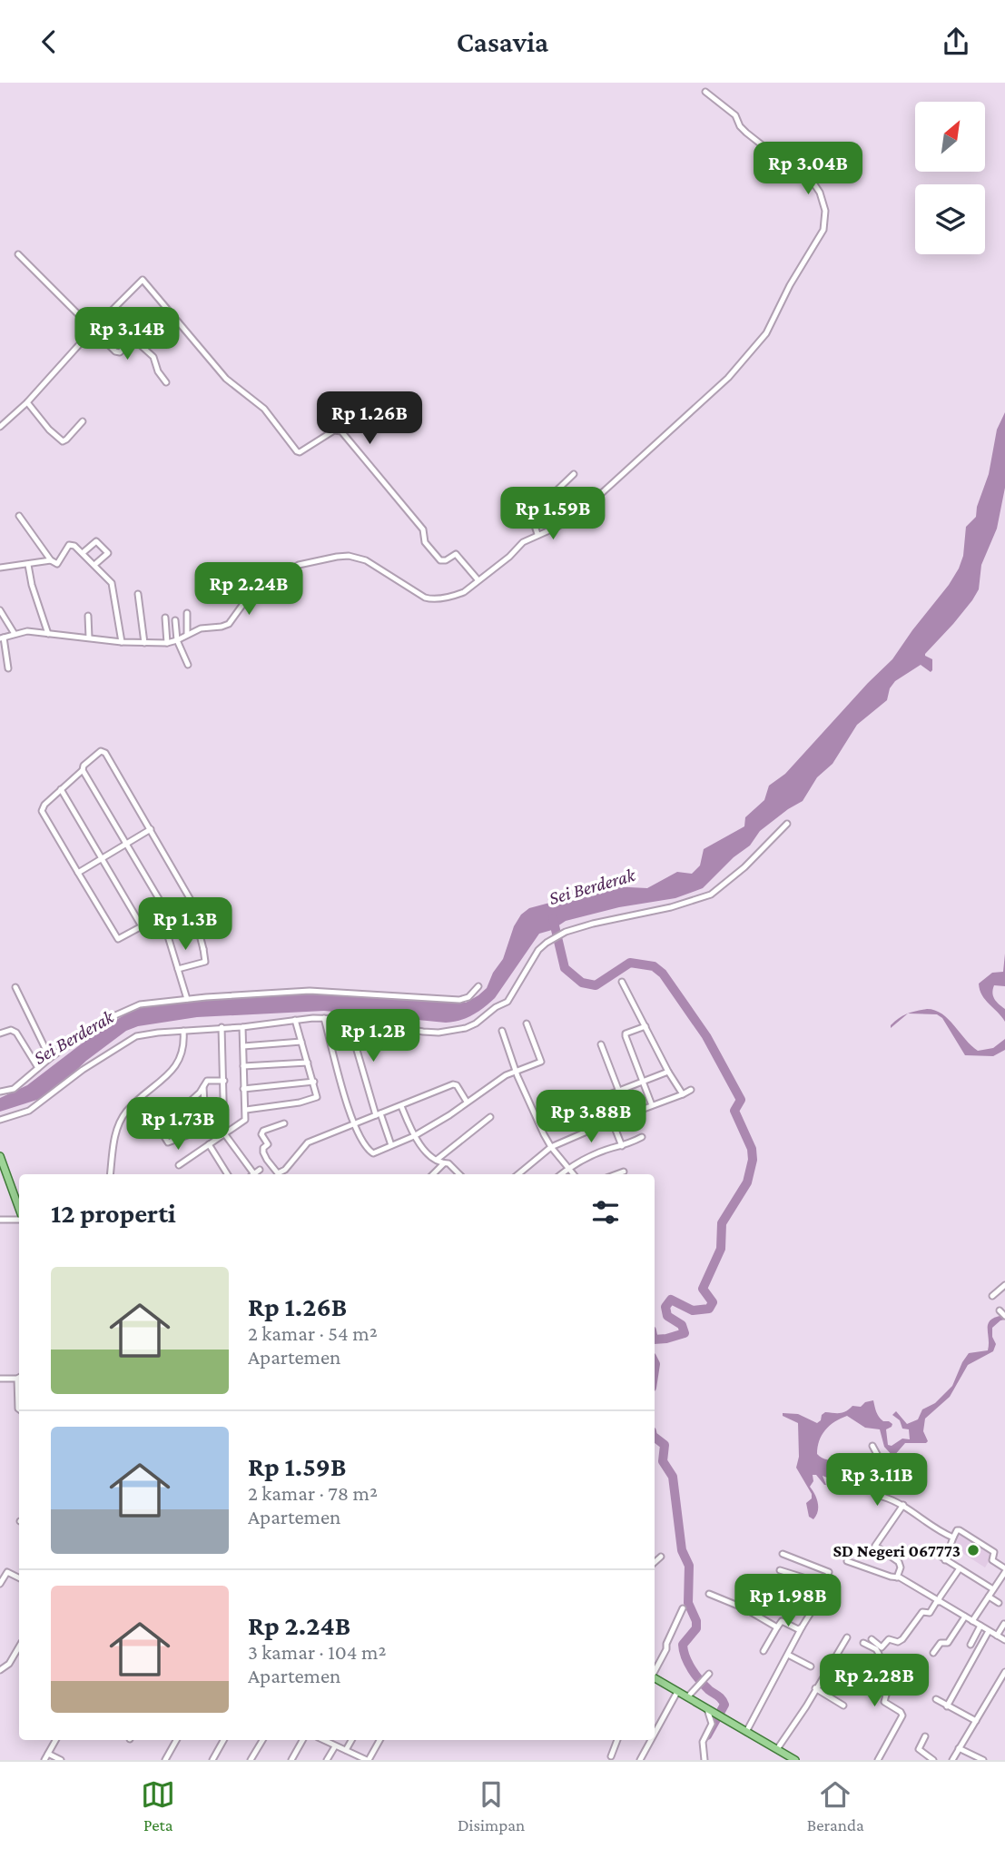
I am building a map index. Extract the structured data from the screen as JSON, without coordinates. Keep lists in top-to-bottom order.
{
  "water": ["Sei Berderak"],
  "places": ["SD Negeri 067773"],
  "north": "top right",
  "page": {
    "header": "Casavia",
    "price": [
      "Rp 3.04B",
      "Rp 3.14B",
      "Rp 1.26B",
      "Rp 1.59B",
      "Rp 2.24B",
      "Rp 1.3B",
      "Rp 1.2B",
      "Rp 3.88B",
      "Rp 1.73B",
      "Rp 3.11B",
      "Rp 1.98B",
      "Rp 2.28B"
    ],
    "heading": "12 properti",
    "list": [
      {
        "name": "Rp 1.26B",
        "note": "2 kamar · 54 m² · Apartemen"
      },
      {
        "name": "Rp 1.59B",
        "note": "2 kamar · 78 m² · Apartemen"
      },
      {
        "name": "Rp 2.24B",
        "note": "3 kamar · 104 m² · Apartemen"
      }
    ],
    "tabs": ["Peta", "Disimpan", "Beranda"]
  }
}
